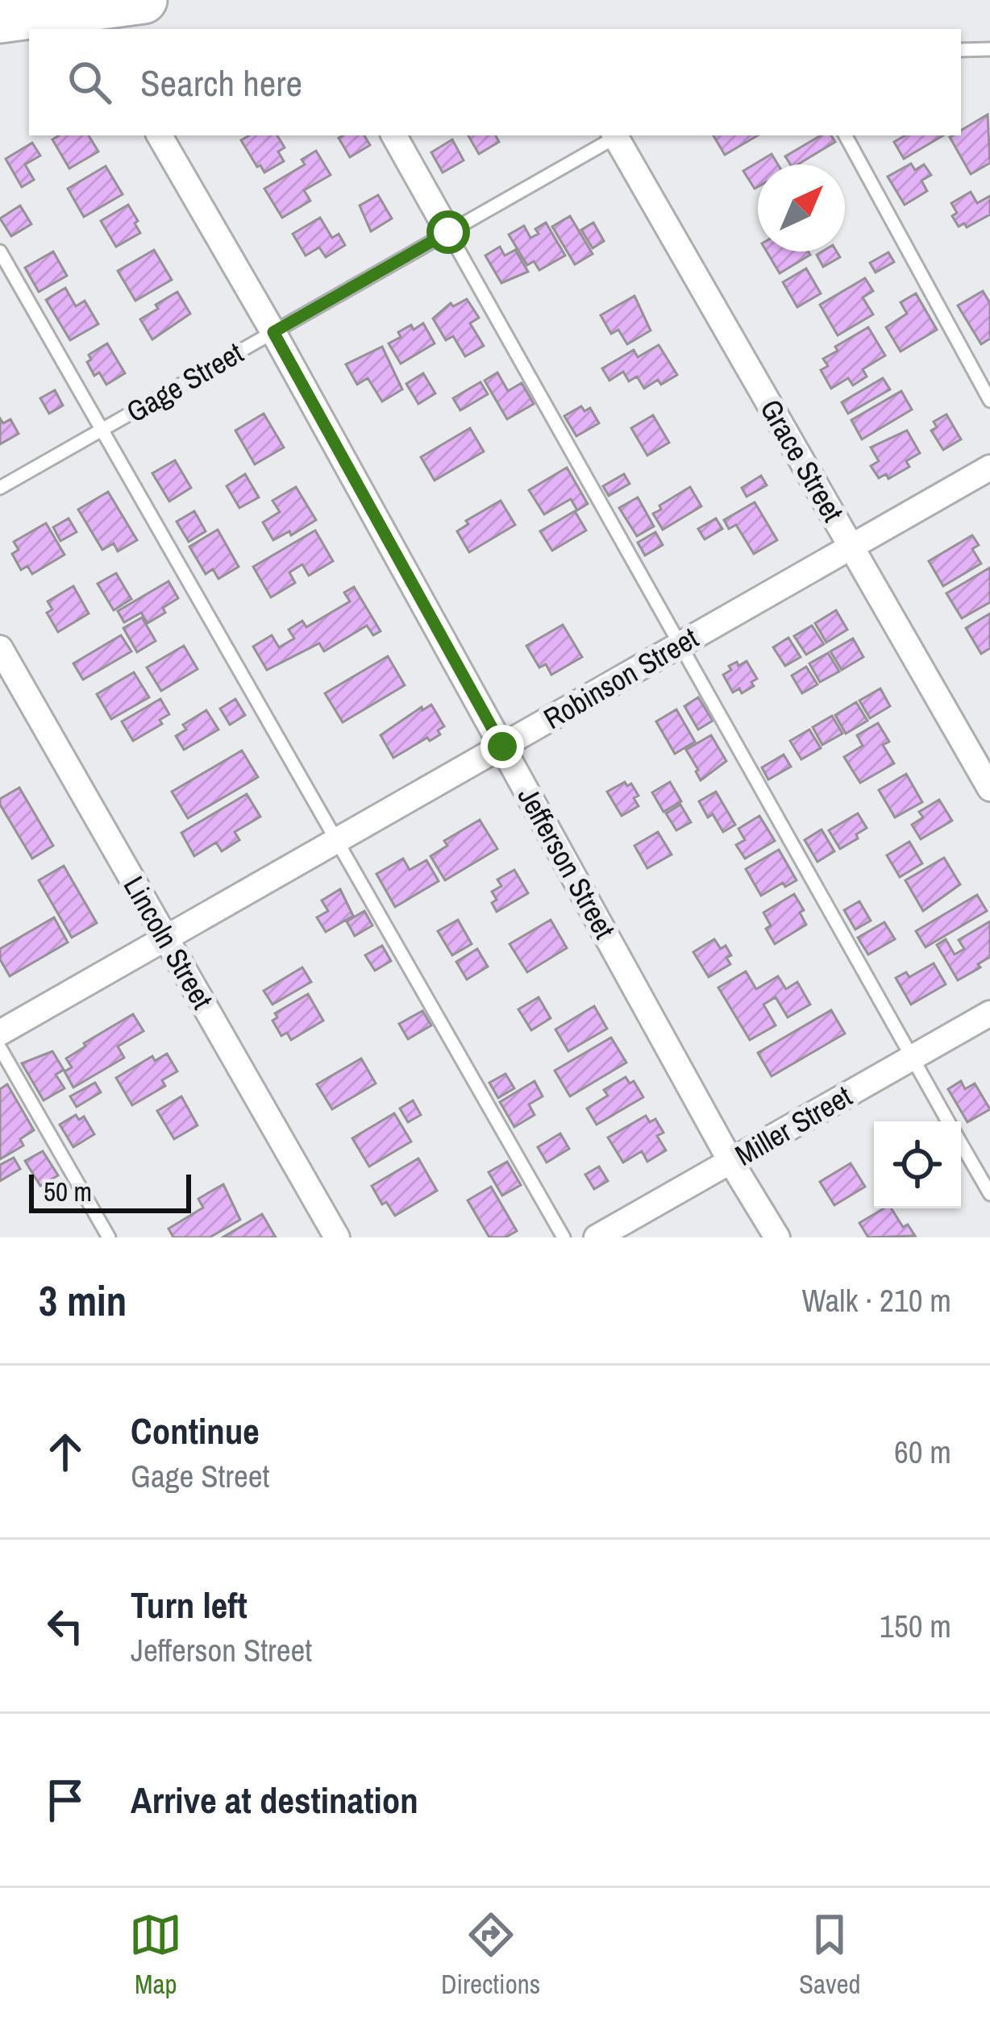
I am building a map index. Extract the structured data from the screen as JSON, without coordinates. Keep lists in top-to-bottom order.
{
  "streets": {
    "street": [
      "Grace Street",
      "Robinson Street",
      "Jefferson Street",
      "Lincoln Street",
      "Miller Street"
    ],
    "lane": ["Gage Street"]
  },
  "crossings": [
    ["Gage Street", "Jefferson Street"],
    ["Grace Street", "Robinson Street"],
    ["Robinson Street", "Jefferson Street"],
    ["Robinson Street", "Lincoln Street"],
    ["Jefferson Street", "Miller Street"]
  ],
  "scale_bar": "50 m",
  "north": "top right",
  "page": {
    "search": "Search here",
    "scale": "50 m",
    "heading": ["3 min", "Walk · 210 m"],
    "list": [
      ["Continue", "Gage Street", "60 m"],
      ["Turn left", "Jefferson Street", "150 m"],
      "Arrive at destination"
    ],
    "nav": ["Map", "Directions", "Saved"]
  }
}
